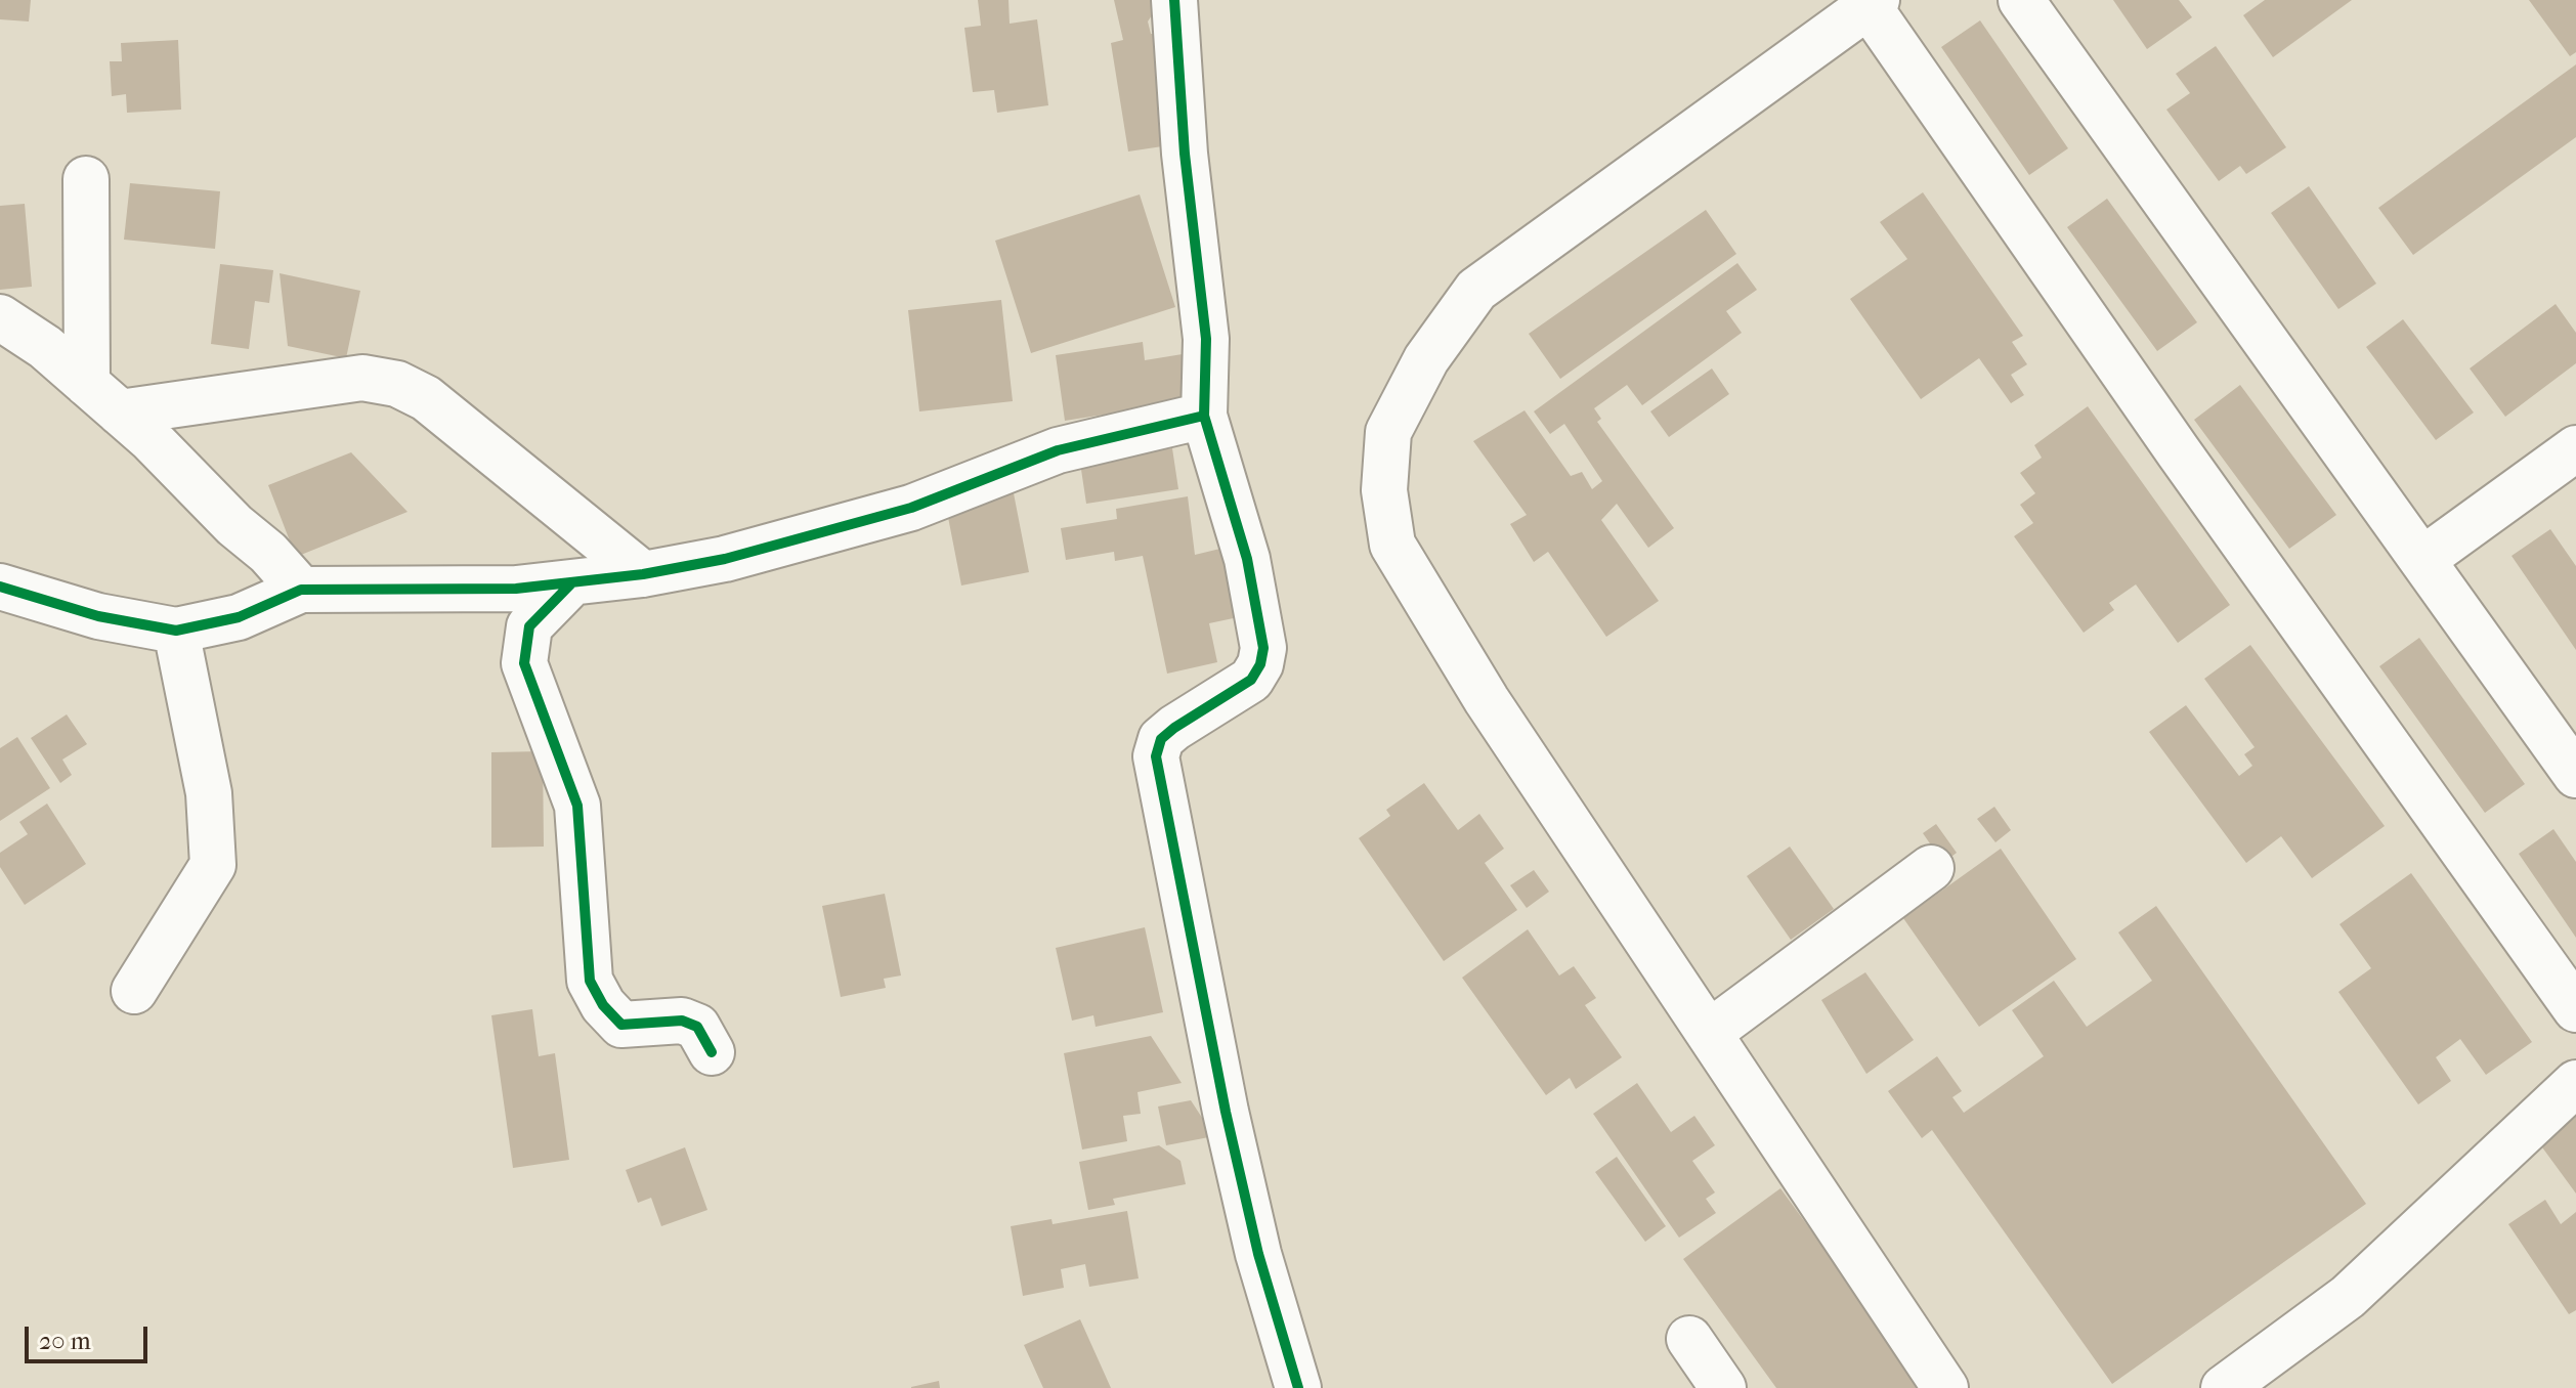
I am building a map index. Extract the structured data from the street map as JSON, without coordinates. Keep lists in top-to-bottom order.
{
  "scale_bar": "20 m"
}
